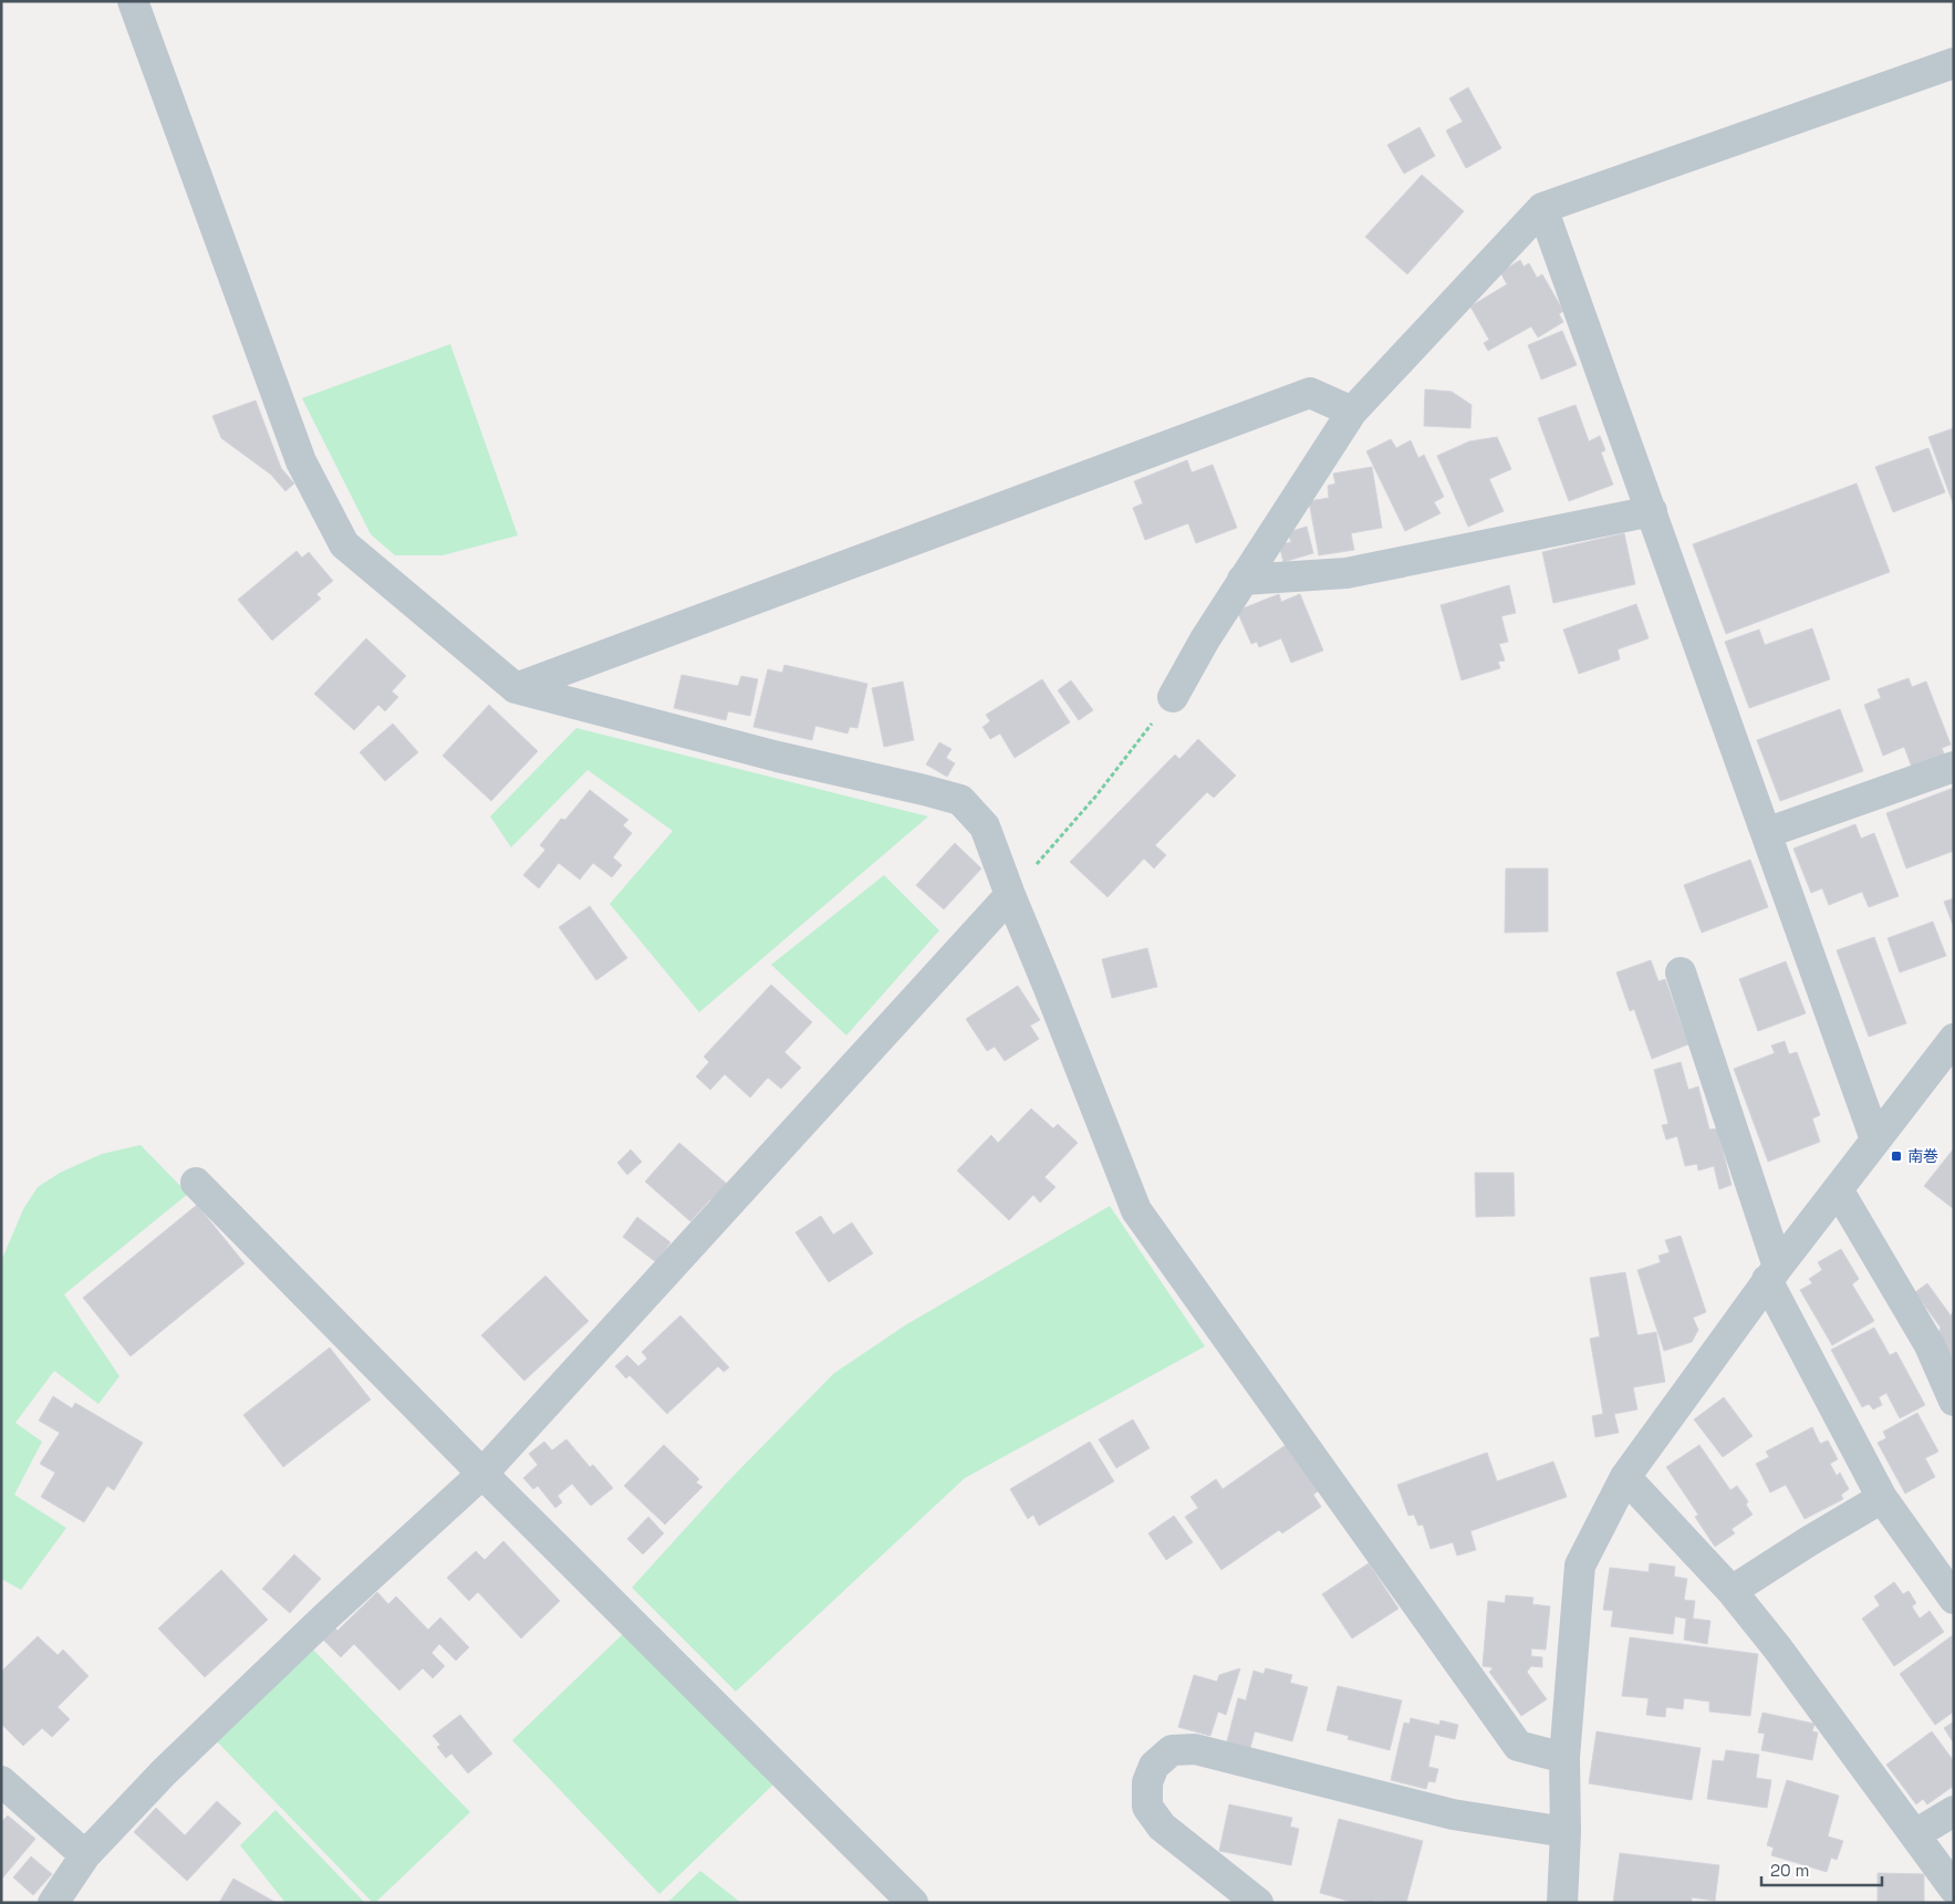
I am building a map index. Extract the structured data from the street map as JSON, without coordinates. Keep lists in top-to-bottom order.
{
  "places": {
    "transit": ["南巻"]
  },
  "scale_bar": "20 m"
}
